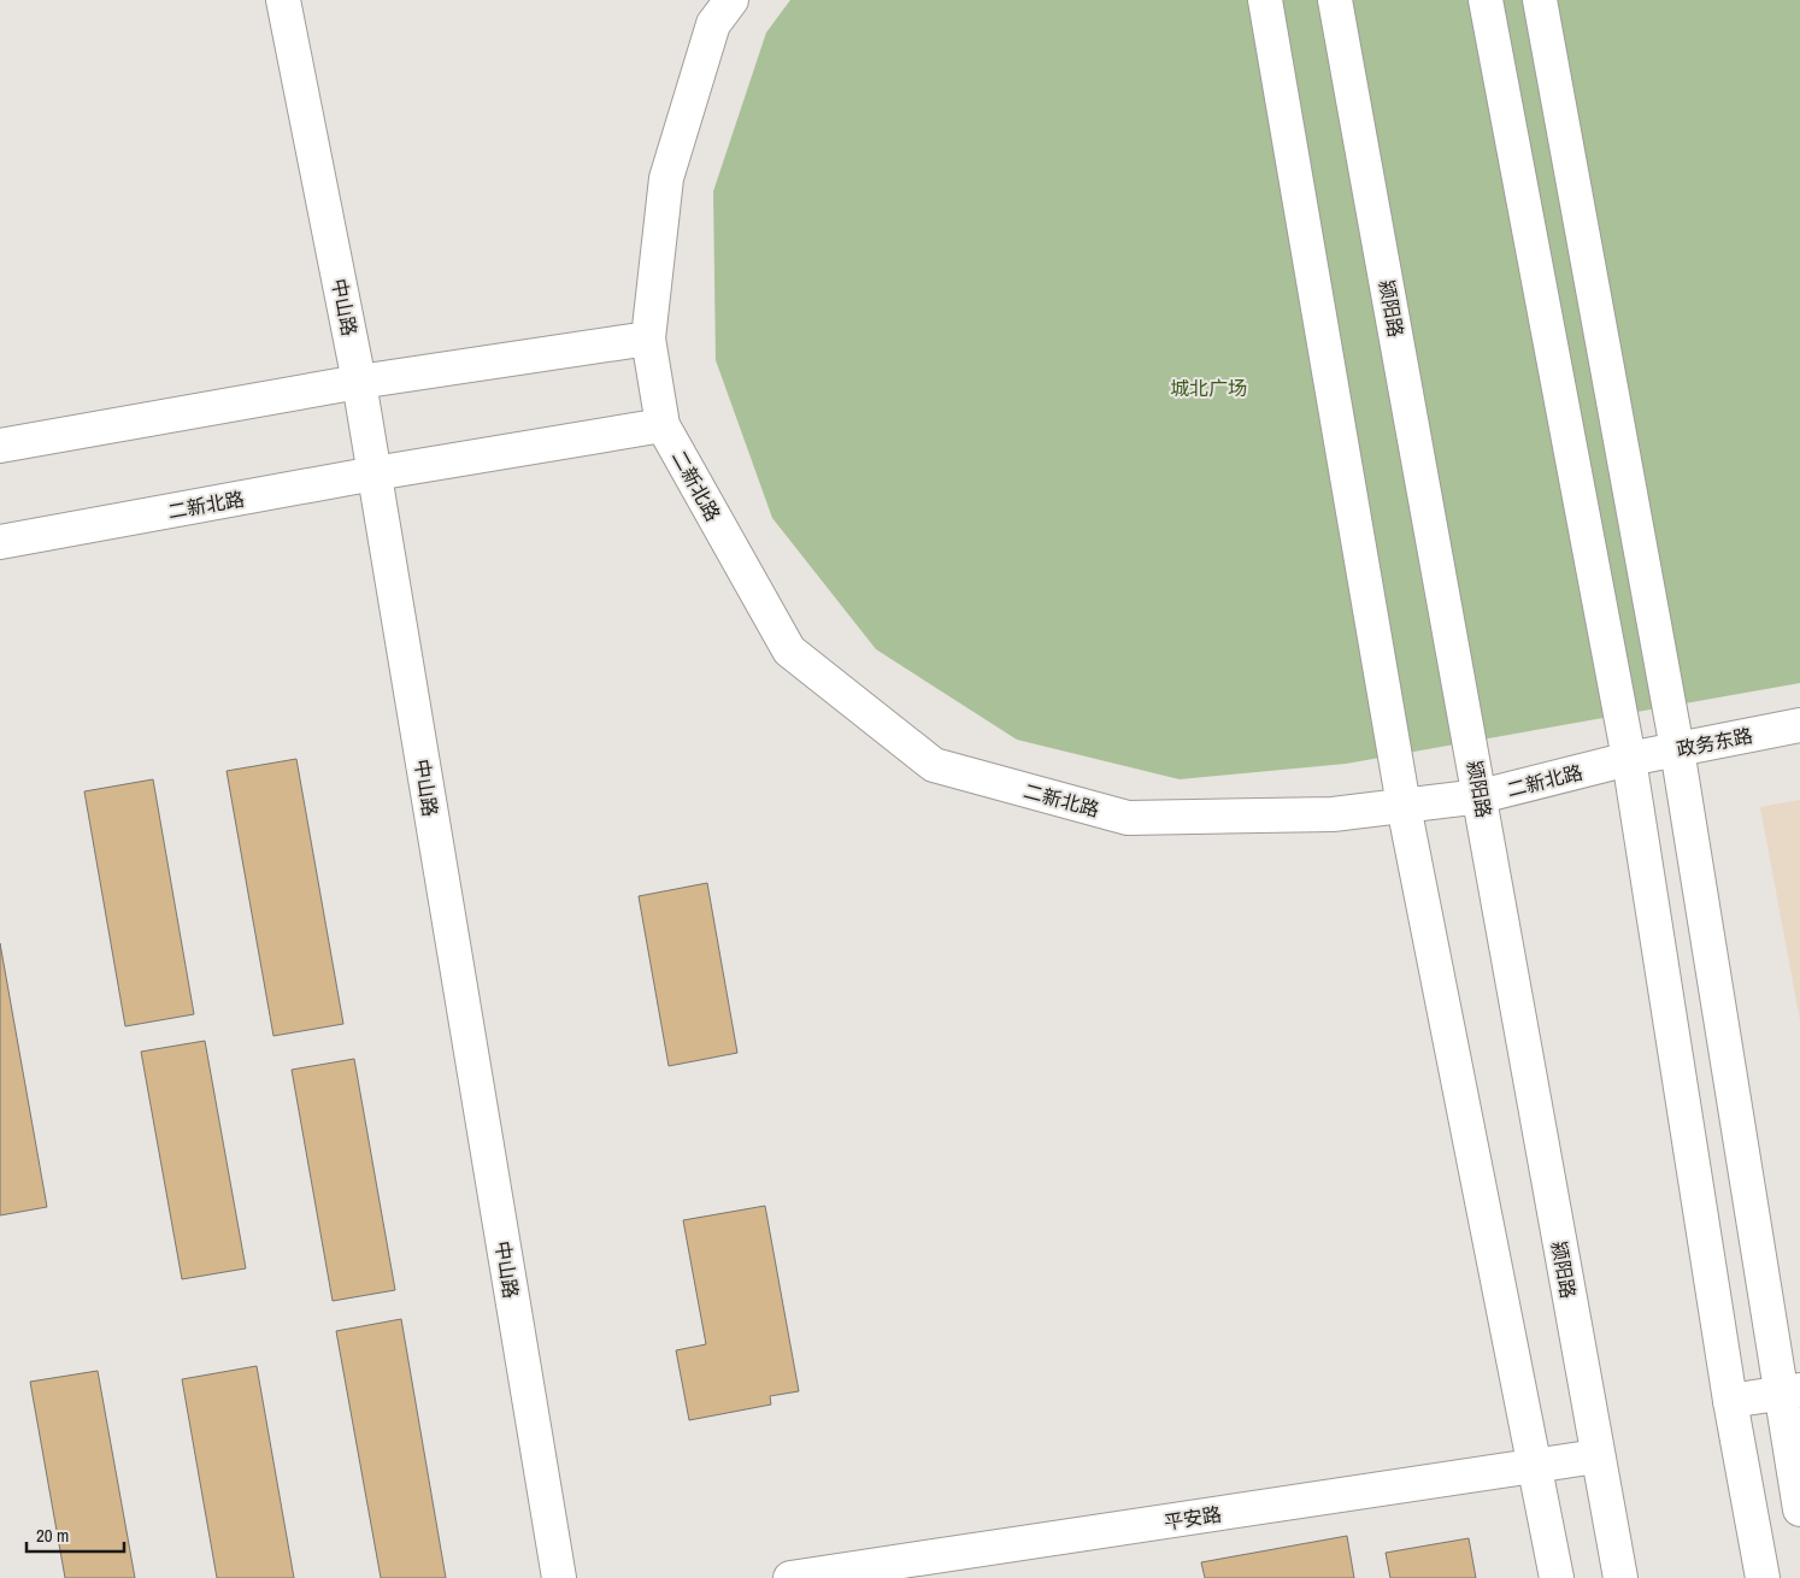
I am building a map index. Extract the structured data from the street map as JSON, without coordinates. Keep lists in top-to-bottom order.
{
  "streets": {
    "main road": [
      "中山路",
      "颍阳路",
      "二新北路",
      "政务东路",
      "平安路"
    ]
  },
  "crossings": [
    ["中山路", "二新北路"],
    ["颍阳路", "二新北路"],
    ["颍阳路", "平安路"],
    ["二新北路", "政务东路"]
  ],
  "parks": ["城北广场"],
  "scale_bar": "20 m"
}
